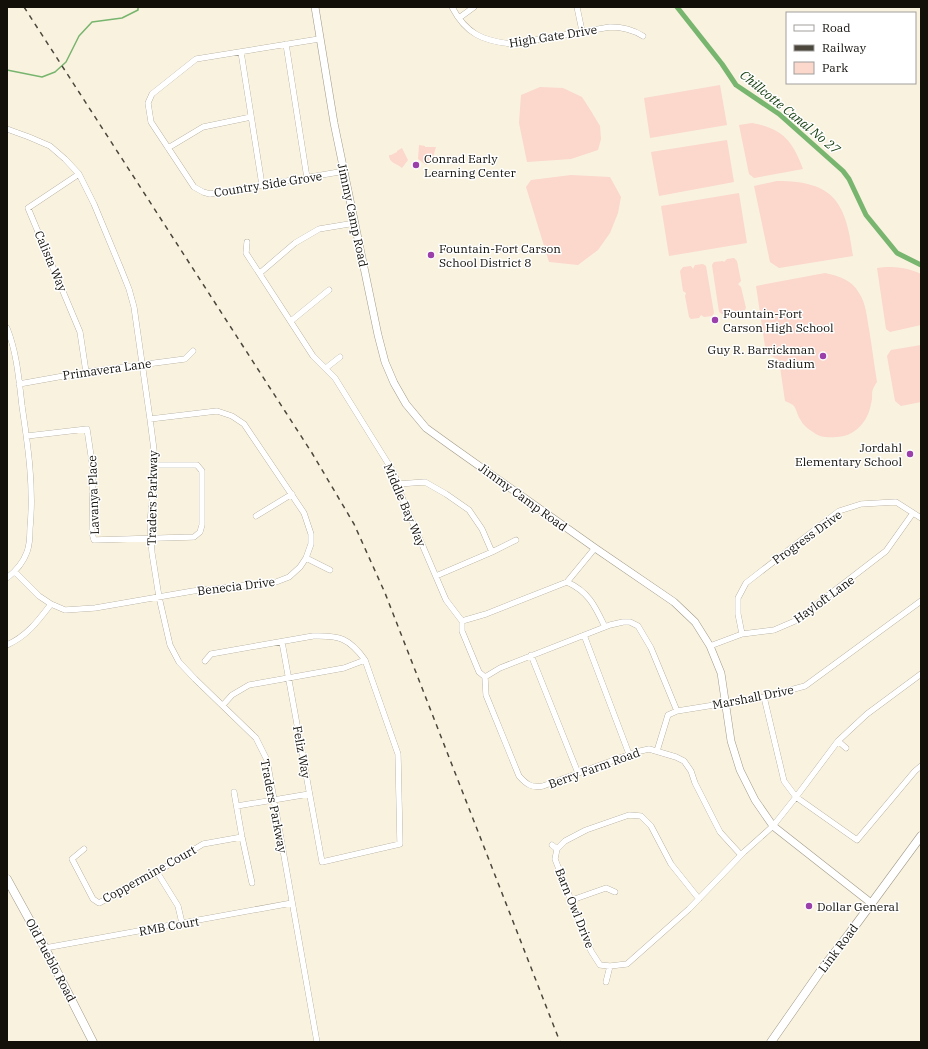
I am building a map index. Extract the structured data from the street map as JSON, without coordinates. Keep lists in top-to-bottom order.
{
  "streets": {
    "main road": ["Link Road", "Old Pueblo Road"],
    "street": [
      "High Gate Drive",
      "Country Side Grove",
      "Jimmy Camp Road",
      "Calista Way",
      "Primavera Lane",
      "Lavanya Place",
      "Traders Parkway",
      "Middle Bay Way",
      "Progress Drive",
      "Benecia Drive",
      "Hayloft Lane",
      "Marshall Drive",
      "Feliz Way",
      "Berry Farm Road",
      "Coppermine Court",
      "Barn Owl Drive",
      "RMB Court"
    ]
  },
  "crossings": [
    ["Country Side Grove", "Jimmy Camp Road"],
    ["Jimmy Camp Road", "Hayloft Lane"],
    ["Jimmy Camp Road", "Marshall Drive"],
    ["Jimmy Camp Road", "Link Road"],
    ["Calista Way", "Primavera Lane"],
    ["Calista Way", "Traders Parkway"],
    ["Primavera Lane", "Traders Parkway"],
    ["Lavanya Place", "Traders Parkway"],
    ["Traders Parkway", "Benecia Drive"],
    ["Traders Parkway", "RMB Court"],
    ["Progress Drive", "Hayloft Lane"],
    ["RMB Court", "Old Pueblo Road"]
  ],
  "water": ["Chillcotte Canal No 27"],
  "places": [
    "Conrad Early Learning Center",
    "Fountain-Fort Carson School District 8",
    "Fountain-Fort Carson High School",
    "Guy R. Barrickman Stadium",
    "Jordahl Elementary School",
    "Dollar General"
  ],
  "legend": ["Road", "Railway", "Park"]
}
